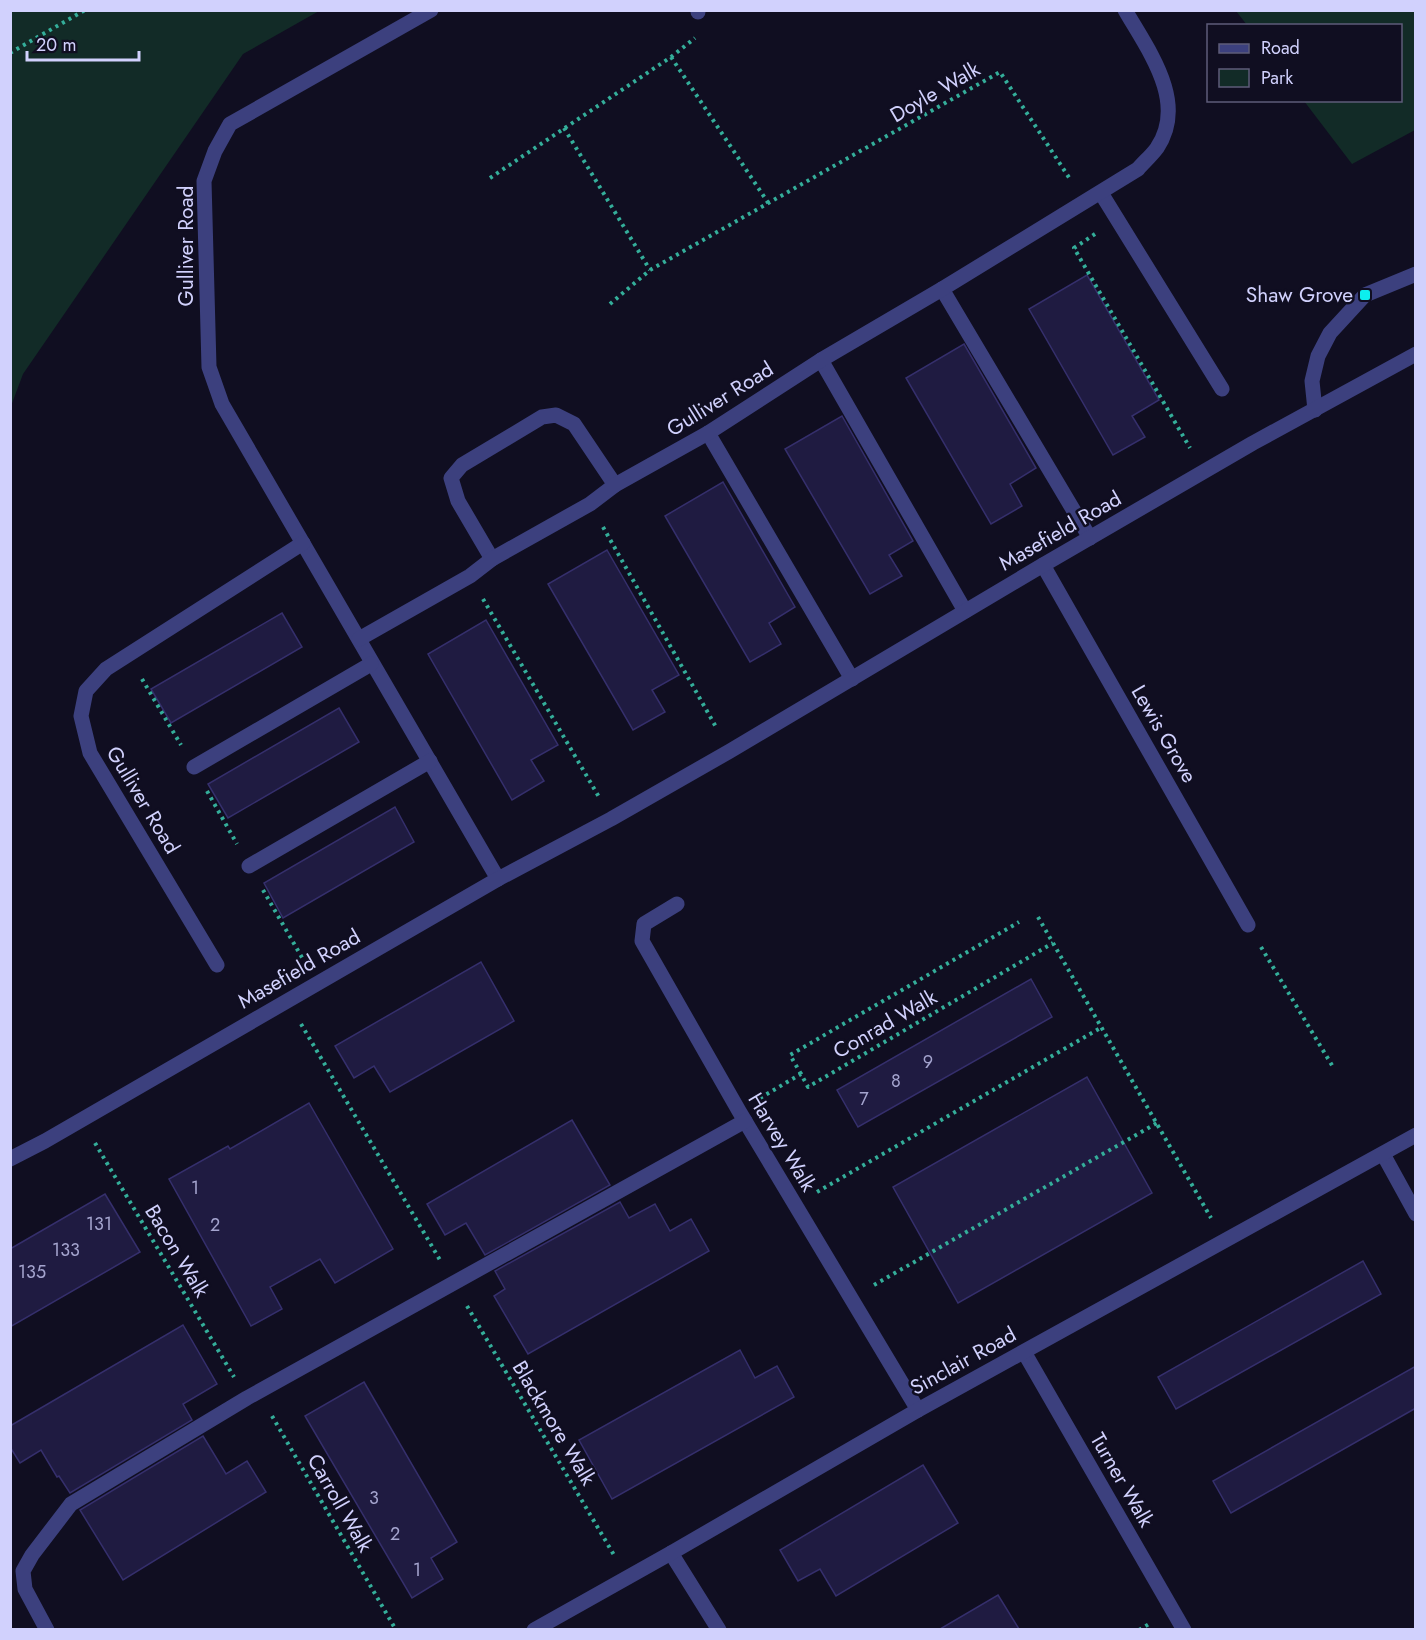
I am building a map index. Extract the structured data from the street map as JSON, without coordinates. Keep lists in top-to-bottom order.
{
  "streets": {
    "street": [
      "Gulliver Road",
      "Masefield Road",
      "Lewis Grove",
      "Harvey Walk",
      "Sinclair Road",
      "Turner Walk"
    ],
    "path": [
      "Doyle Walk",
      "Conrad Walk",
      "Bacon Walk",
      "Blackmore Walk",
      "Carroll Walk"
    ]
  },
  "crossings": [
    ["Gulliver Road", "Masefield Road"],
    ["Masefield Road", "Lewis Grove"],
    ["Masefield Road", "Bacon Walk"],
    ["Harvey Walk", "Sinclair Road"],
    ["Bacon Walk", "Carroll Walk"],
    ["Sinclair Road", "Blackmore Walk"],
    ["Sinclair Road", "Turner Walk"]
  ],
  "places": {
    "transit": ["Shaw Grove"]
  },
  "house_numbers": [
    "9",
    "8",
    "7",
    "1",
    "131",
    "2",
    "133",
    "135",
    "3",
    "2",
    "1"
  ],
  "legend": ["Road", "Park"],
  "scale_bar": "20 m"
}
